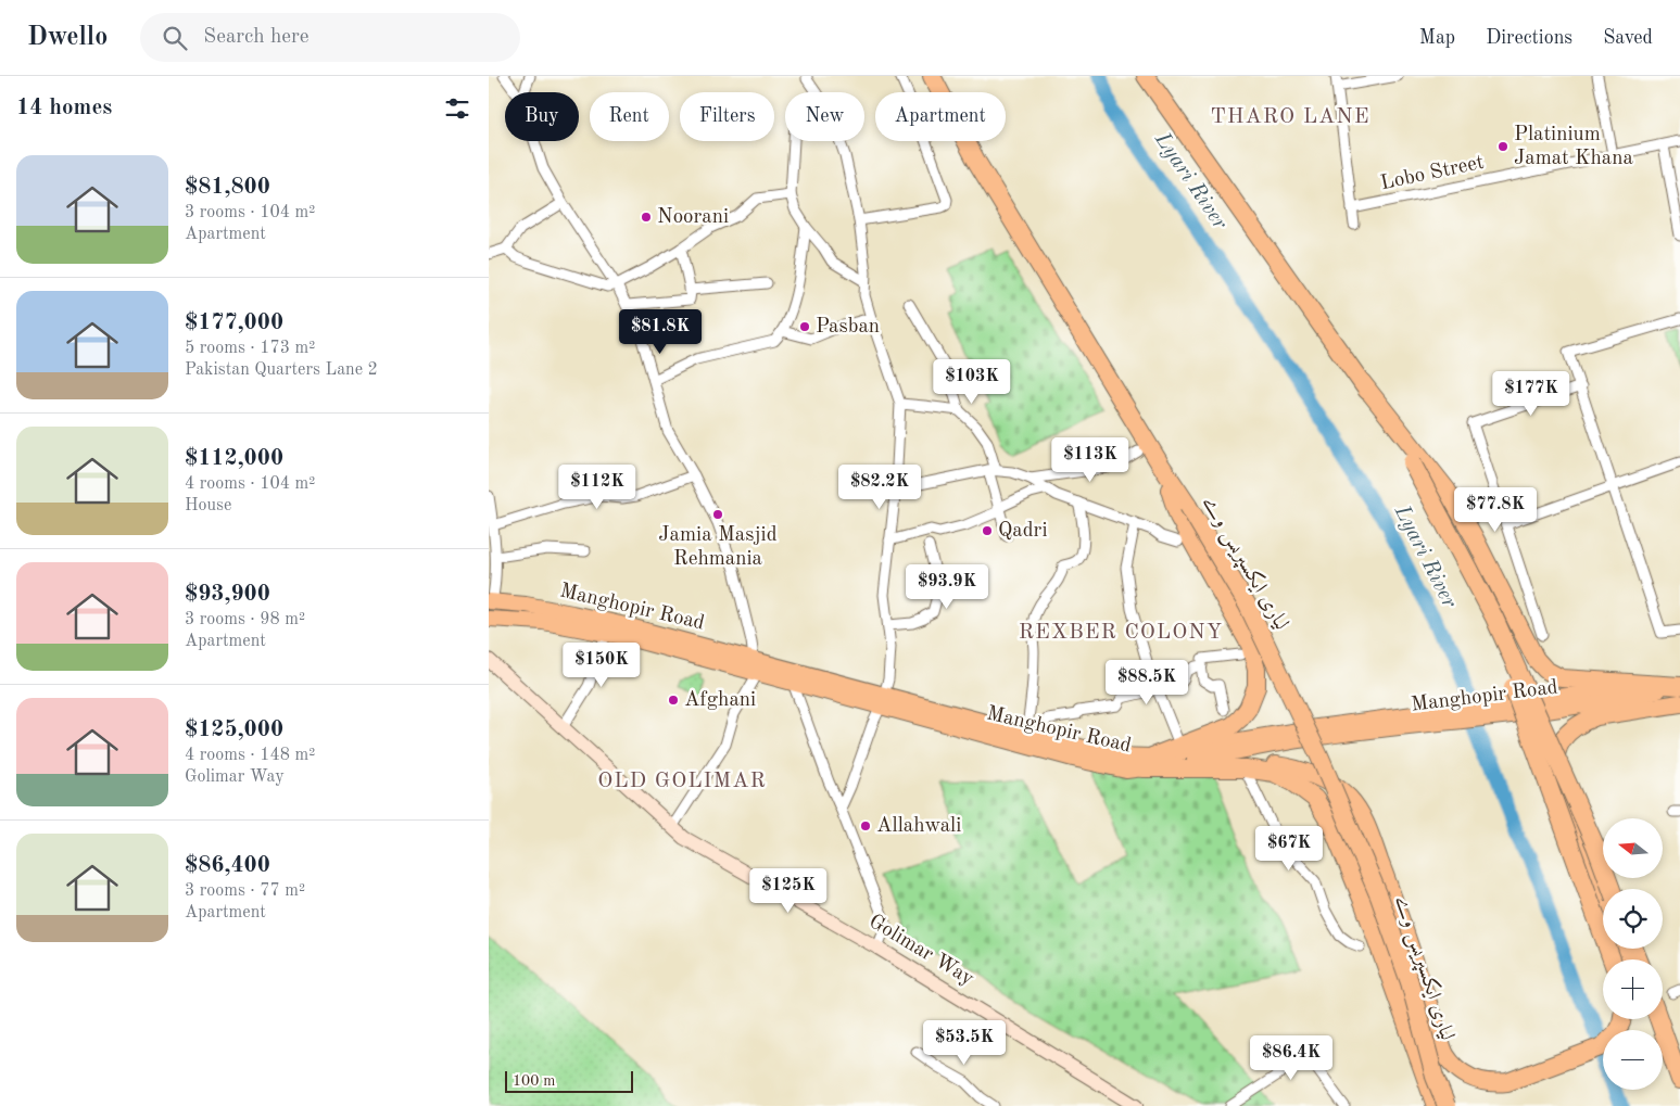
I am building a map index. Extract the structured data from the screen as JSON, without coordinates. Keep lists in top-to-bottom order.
{
  "streets": {
    "highway": ["لیاری ایکسپریس وے"],
    "main road": ["Manghopir Road", "Golimar Way"],
    "street": ["Lobo Street"]
  },
  "districts": ["THARO LANE", "REXBER COLONY", "OLD GOLIMAR"],
  "water": ["Lyari River"],
  "places": [
    "Platinium Jamat Khana",
    "Noorani",
    "Pasban",
    "Jamia Masjid Rehmania",
    "Qadri",
    "Afghani",
    "Allahwali"
  ],
  "scale_bar": "100 m",
  "north": "left",
  "page": {
    "header": "Dwello",
    "search": "Search here",
    "nav": ["Map", "Directions", "Saved"],
    "heading": "14 homes",
    "chip": [
      "Buy",
      "Rent",
      "Filters",
      "New",
      "Apartment"
    ],
    "list": [
      {
        "name": "$81,800",
        "note": "3 rooms · 104 m² · Apartment"
      },
      {
        "name": "$177,000",
        "note": "5 rooms · 173 m² · Pakistan Quarters Lane 2"
      },
      {
        "name": "$112,000",
        "note": "4 rooms · 104 m² · House"
      },
      {
        "name": "$93,900",
        "note": "3 rooms · 98 m² · Apartment"
      },
      {
        "name": "$125,000",
        "note": "4 rooms · 148 m² · Golimar Way"
      },
      {
        "name": "$86,400",
        "note": "3 rooms · 77 m² · Apartment"
      }
    ],
    "price": [
      "$81.8K",
      "$103K",
      "$177K",
      "$113K",
      "$112K",
      "$82.2K",
      "$77.8K",
      "$93.9K",
      "$150K",
      "$88.5K",
      "$67K",
      "$125K",
      "$53.5K",
      "$86.4K"
    ],
    "map_buttons": ["+", "−"],
    "scale": "100 m"
  }
}
